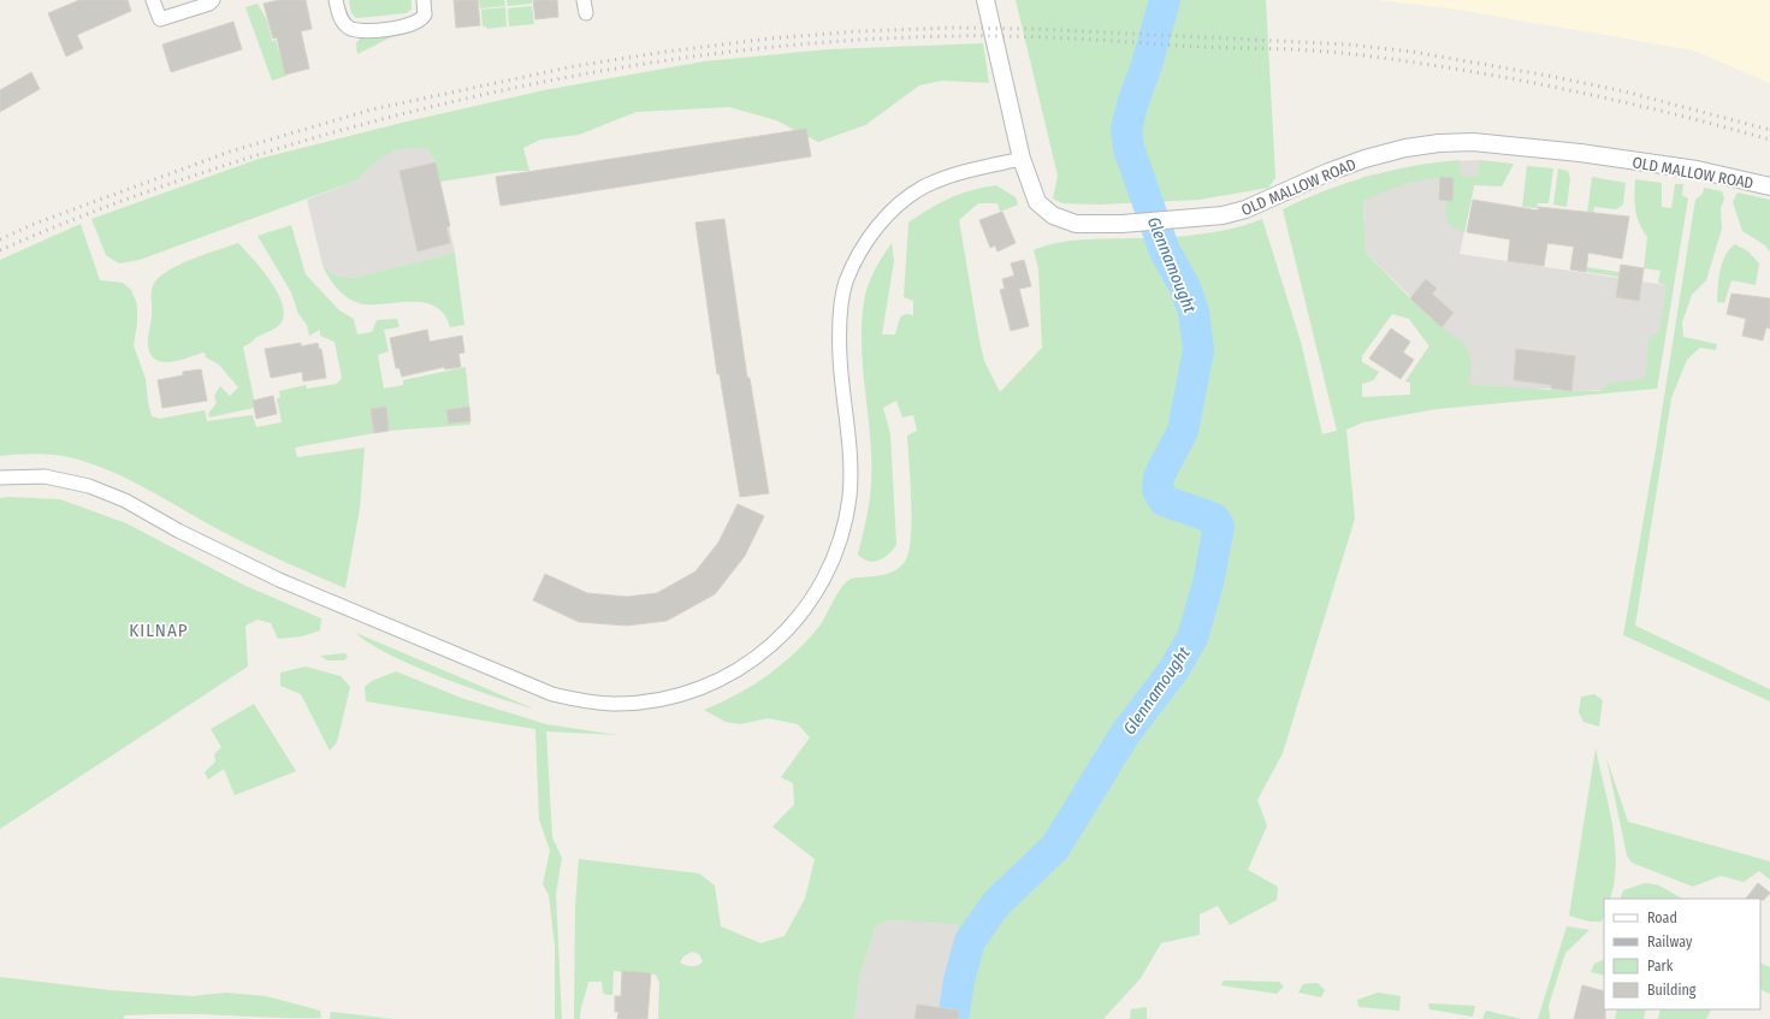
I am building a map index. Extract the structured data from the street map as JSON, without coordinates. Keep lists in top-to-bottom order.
{
  "streets": {
    "street": ["OLD MALLOW ROAD"]
  },
  "districts": ["KILNAP"],
  "water": ["Glennamought"],
  "legend": [
    "Road",
    "Railway",
    "Park",
    "Building"
  ]
}
